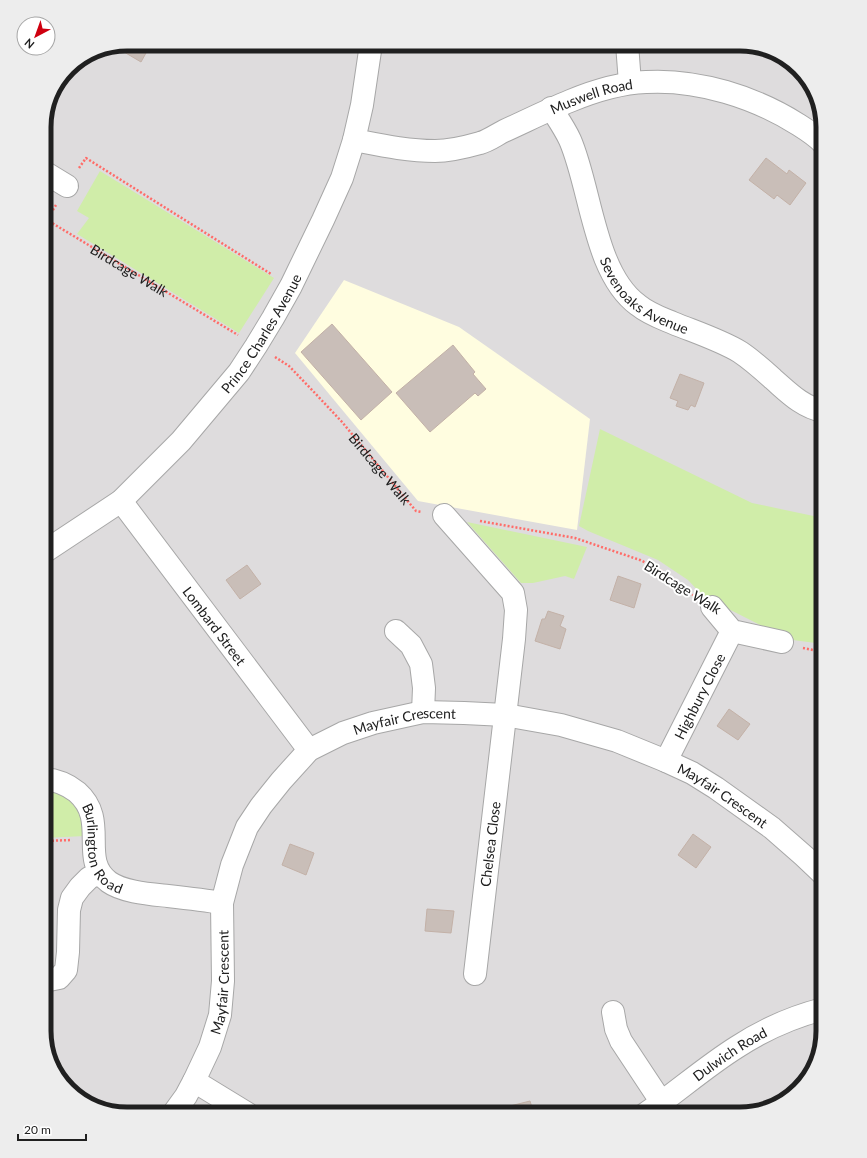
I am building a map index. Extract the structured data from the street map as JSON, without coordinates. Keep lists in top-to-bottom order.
{
  "streets": {
    "street": [
      "Muswell Road",
      "Sevenoaks Avenue",
      "Prince Charles Avenue",
      "Lombard Street",
      "Highbury Close",
      "Mayfair Crescent",
      "Burlington Road",
      "Chelsea Close",
      "Dulwich Road"
    ],
    "path": ["Birdcage Walk"]
  },
  "crossings": [
    ["Muswell Road", "Sevenoaks Avenue"],
    ["Muswell Road", "Prince Charles Avenue"],
    ["Birdcage Walk", "Prince Charles Avenue"],
    ["Birdcage Walk", "Chelsea Close"],
    ["Prince Charles Avenue", "Lombard Street"],
    ["Lombard Street", "Mayfair Crescent"],
    ["Highbury Close", "Mayfair Crescent"],
    ["Mayfair Crescent", "Burlington Road"],
    ["Mayfair Crescent", "Chelsea Close"]
  ],
  "scale_bar": "20 m",
  "north": "bottom left"
}
